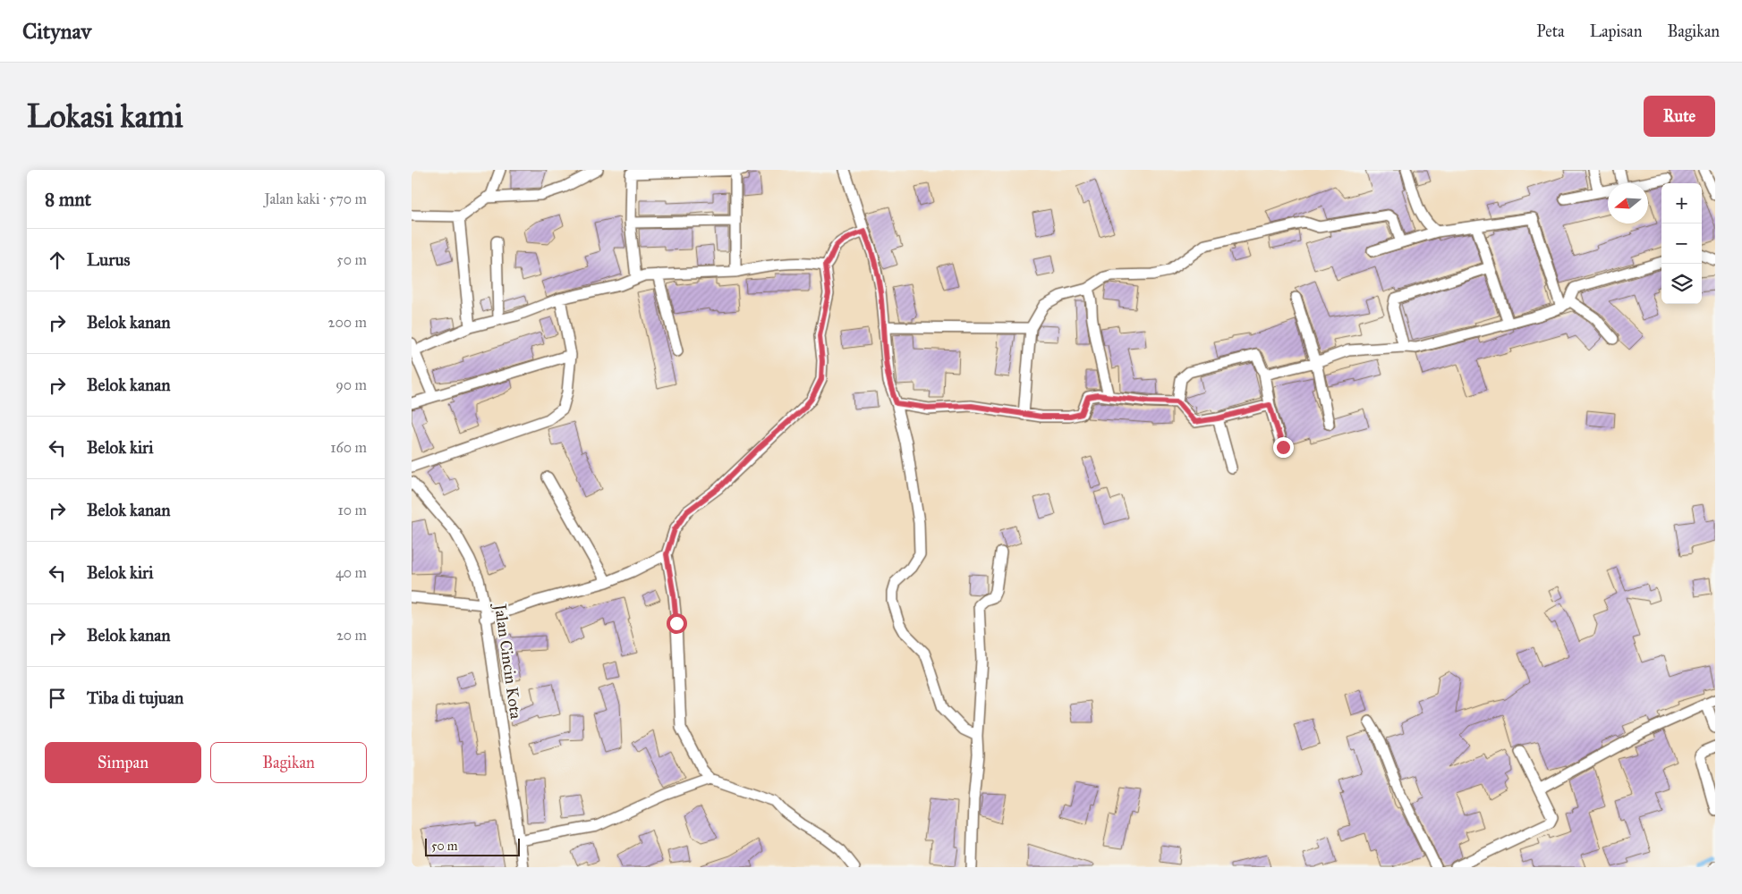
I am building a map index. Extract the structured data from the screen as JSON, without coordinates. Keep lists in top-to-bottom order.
{
  "streets": {
    "street": ["Jalan Cincin Kota"]
  },
  "scale_bar": "50 m",
  "north": "left",
  "page": {
    "header": "Citynav",
    "nav": ["Peta", "Lapisan", "Bagikan"],
    "buttons": [
      "Rute",
      ["Simpan", "Bagikan"]
    ],
    "title": "Lokasi kami",
    "heading": ["8 mnt", "Jalan kaki · 570 m"],
    "map_buttons": ["+", "−"],
    "list": [
      ["Lurus", "50 m"],
      ["Belok kanan", "200 m"],
      ["Belok kanan", "90 m"],
      ["Belok kiri", "160 m"],
      ["Belok kanan", "10 m"],
      ["Belok kiri", "40 m"],
      ["Belok kanan", "20 m"],
      "Tiba di tujuan"
    ],
    "scale": "50 m"
  }
}
